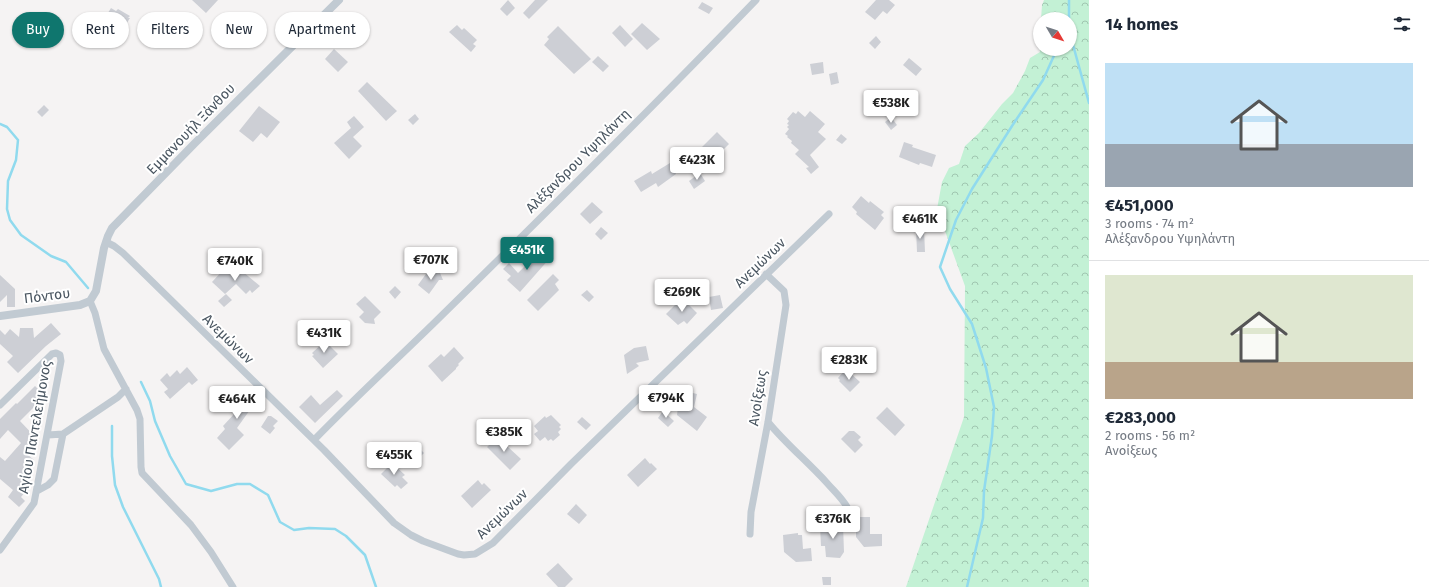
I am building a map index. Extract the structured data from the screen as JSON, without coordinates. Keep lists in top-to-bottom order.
{
  "streets": {
    "street": [
      "Εμμανουήλ Ξάνθου",
      "Αλέξανδρου Υψηλάντη",
      "Ανεμώνων",
      "Πόντου",
      "Ανοίξεως",
      "Αγίου Παντελεήμονος"
    ]
  },
  "crossings": [
    ["Εμμανουήλ Ξάνθου", "Ανεμώνων"],
    ["Εμμανουήλ Ξάνθου", "Πόντου"],
    ["Αλέξανδρου Υψηλάντη", "Ανεμώνων"],
    ["Ανεμώνων", "Ανοίξεως"]
  ],
  "north": "bottom right",
  "page": {
    "heading": "14 homes",
    "chip": [
      "Buy",
      "Rent",
      "Filters",
      "New",
      "Apartment"
    ],
    "list": [
      {
        "name": "€451,000",
        "note": "3 rooms · 74 m² · Αλέξανδρου Υψηλάντη"
      },
      {
        "name": "€283,000",
        "note": "2 rooms · 56 m² · Ανοίξεως"
      }
    ],
    "price": [
      "€538K",
      "€423K",
      "€461K",
      "€451K",
      "€707K",
      "€740K",
      "€269K",
      "€431K",
      "€283K",
      "€794K",
      "€464K",
      "€385K",
      "€455K",
      "€376K"
    ]
  }
}
